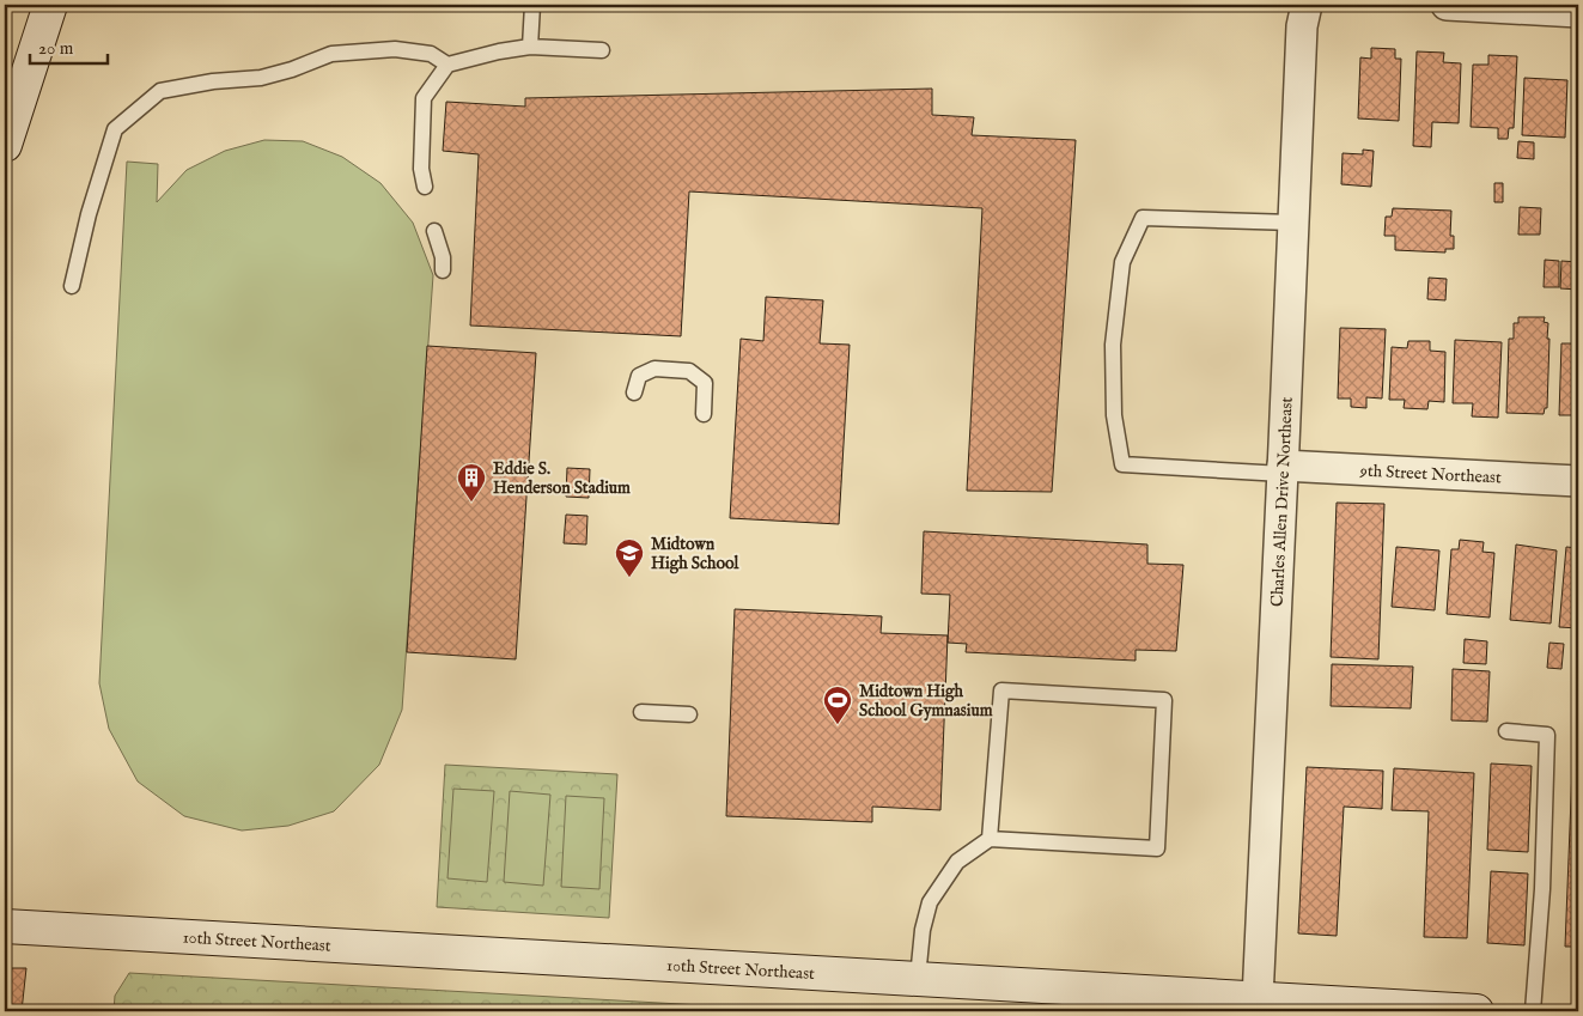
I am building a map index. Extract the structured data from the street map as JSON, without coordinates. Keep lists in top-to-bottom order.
{
  "streets": {
    "main road": ["10th Street Northeast"],
    "street": ["9th Street Northeast", "Charles Allen Drive Northeast"]
  },
  "crossings": [
    ["9th Street Northeast", "Charles Allen Drive Northeast"],
    ["Charles Allen Drive Northeast", "10th Street Northeast"]
  ],
  "places": {
    "building": ["Eddie S. Henderson Stadium"],
    "school or university": ["Midtown High School"],
    "sports": ["Midtown High School Gymnasium"]
  },
  "scale_bar": "20 m"
}
